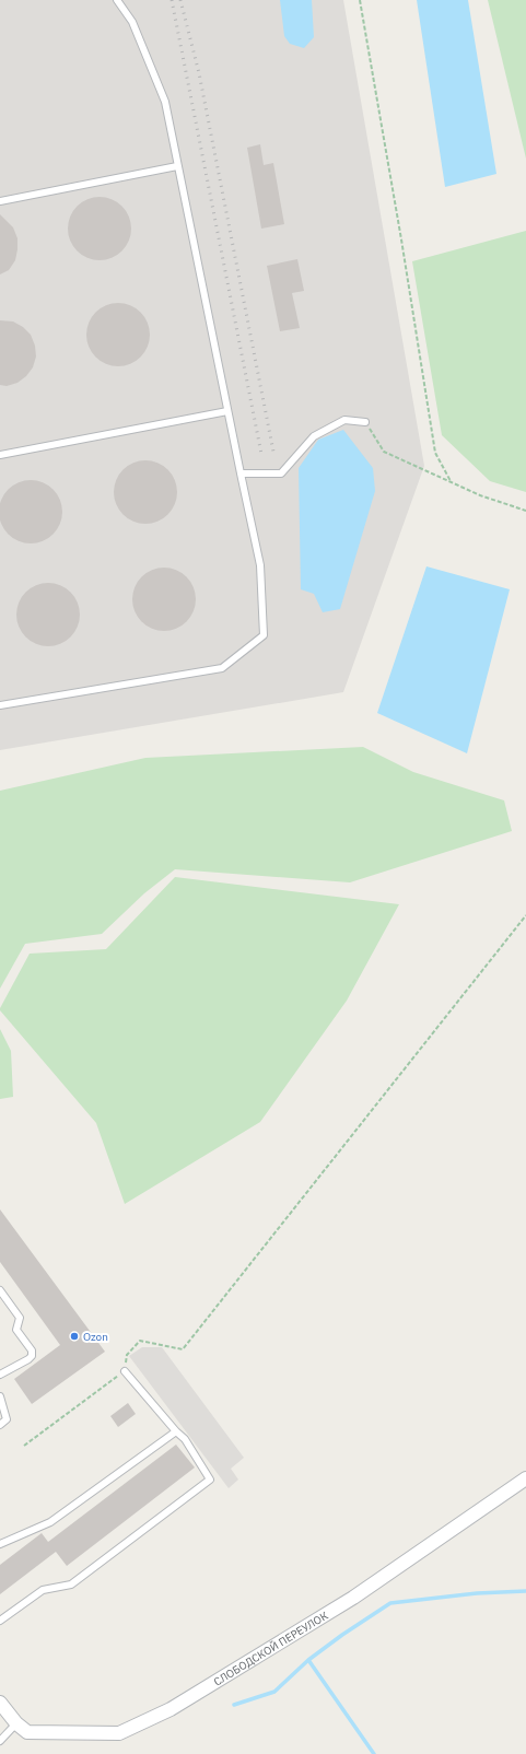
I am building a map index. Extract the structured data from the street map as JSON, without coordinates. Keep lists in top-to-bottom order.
{
  "streets": {
    "street": ["СЛОБОДСКОЙ ПЕРЕУЛОК"]
  },
  "places": ["Ozon"]
}
